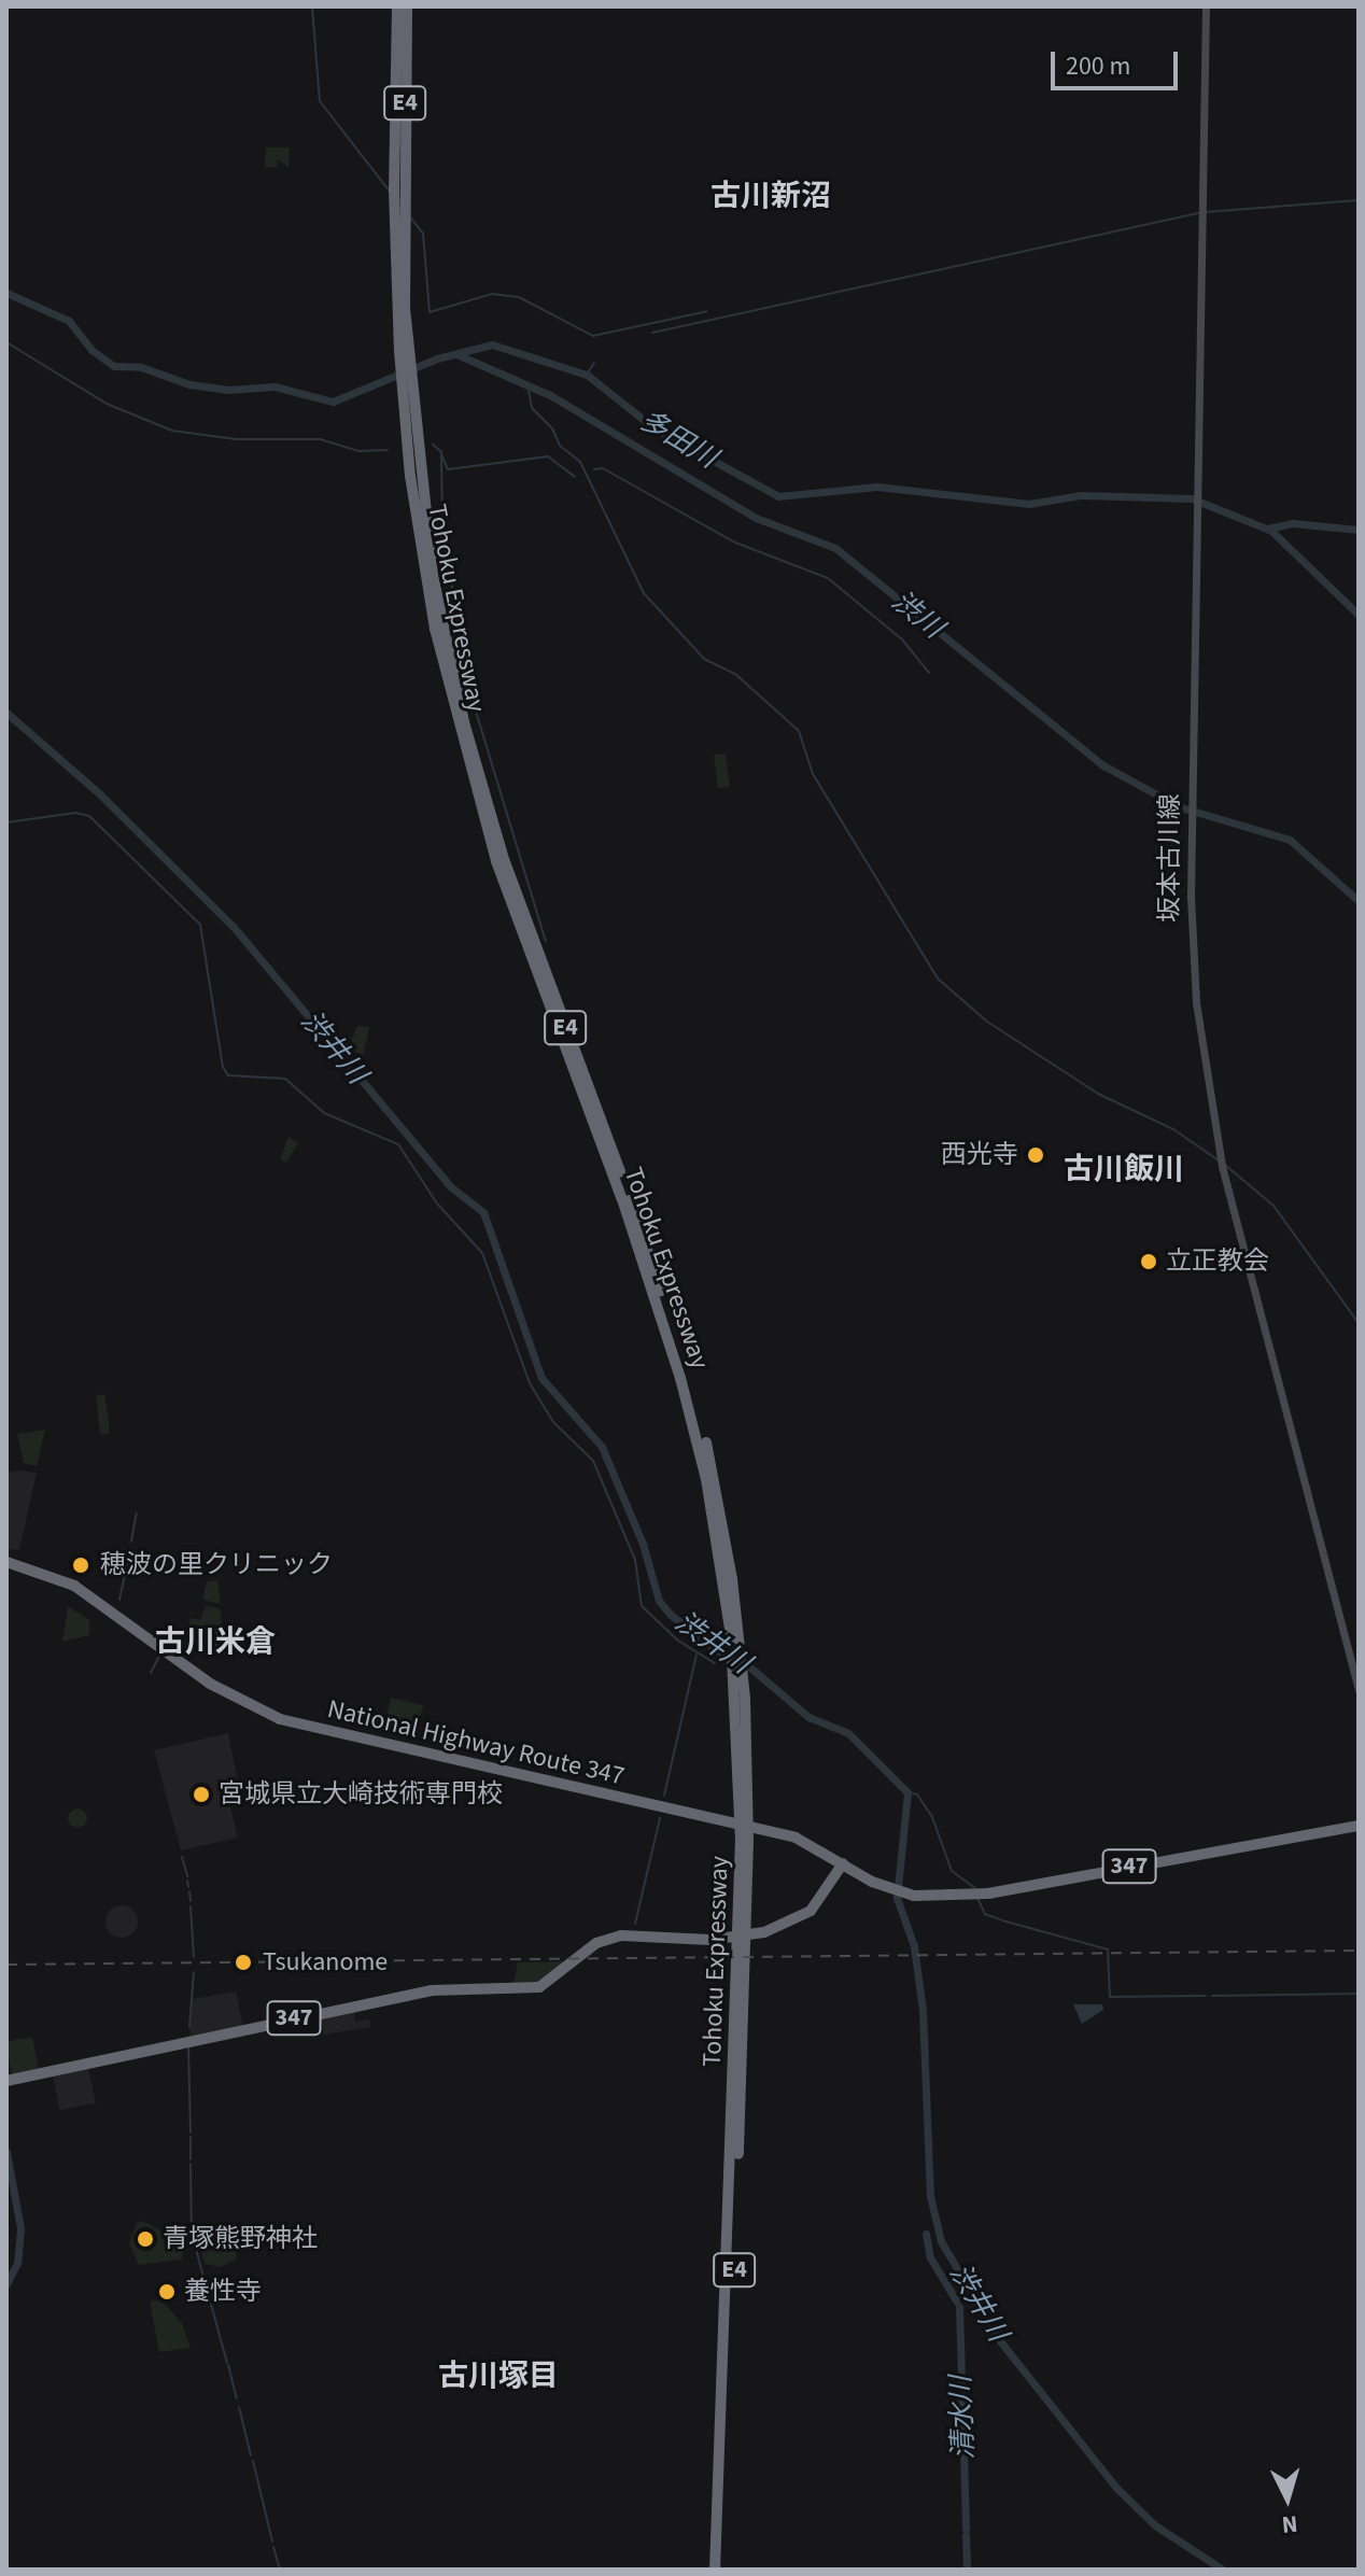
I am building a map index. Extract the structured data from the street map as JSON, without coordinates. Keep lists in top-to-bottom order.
{
  "streets": {
    "highway": [
      "E4",
      "Tohoku Expressway",
      "National Highway Route 347",
      "347"
    ],
    "main road": ["坂本古川線"]
  },
  "crossings": [
    ["National Highway Route 347", "347"]
  ],
  "districts": [
    "古川新沼",
    "古川飯川",
    "古川米倉",
    "古川塚目"
  ],
  "water": [
    "多田川",
    "渋川",
    "渋井川",
    "清水川"
  ],
  "places": [
    "西光寺",
    "立正教会",
    "穂波の里クリニック",
    "宮城県立大崎技術専門校",
    "Tsukanome",
    "青塚熊野神社",
    "養性寺"
  ],
  "scale_bar": "200 m",
  "north": "bottom"
}
